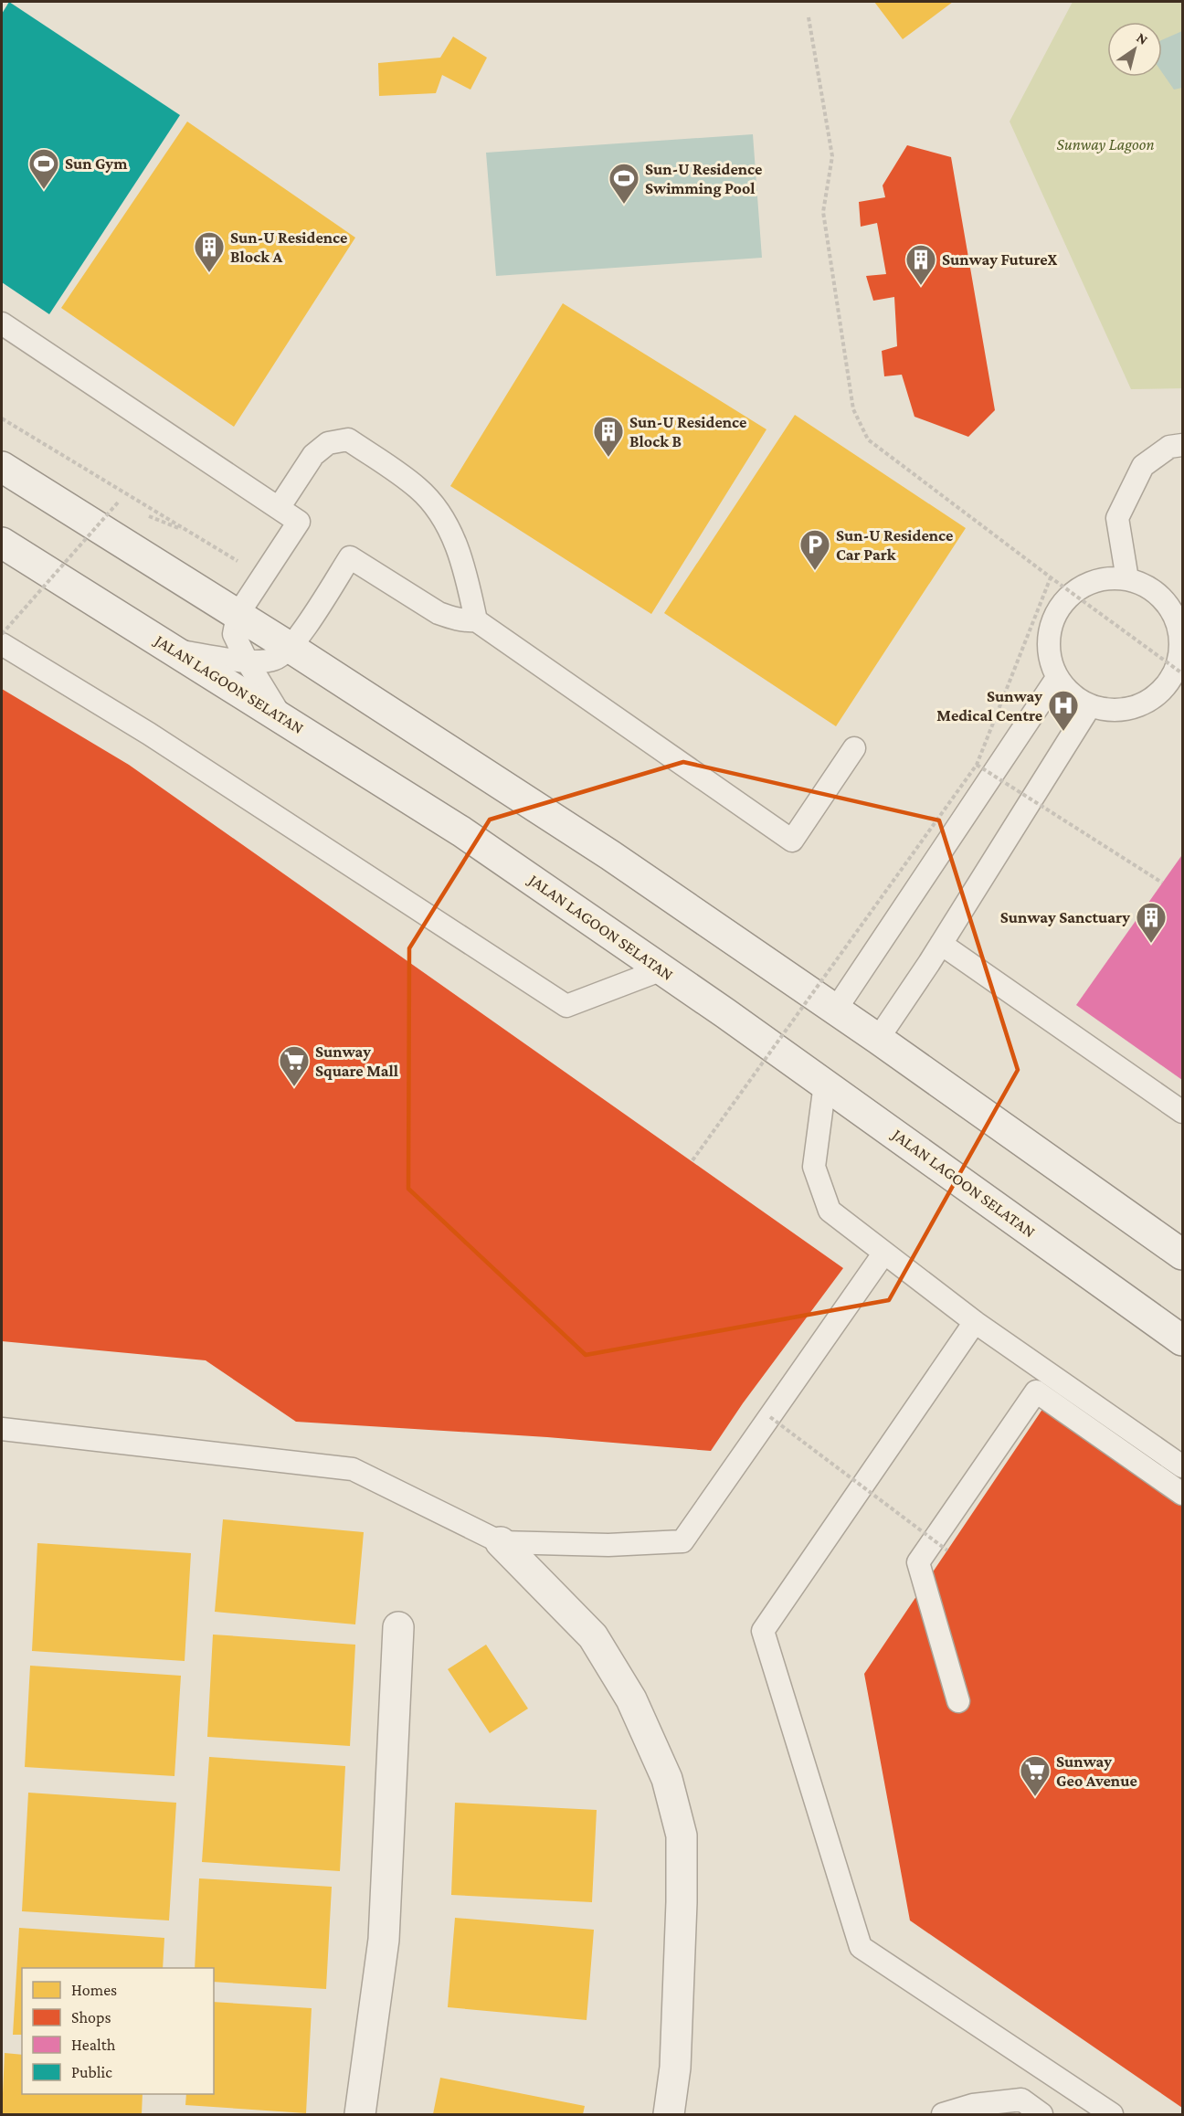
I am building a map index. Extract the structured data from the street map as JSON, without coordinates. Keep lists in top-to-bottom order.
{
  "streets": {
    "main road": ["JALAN LAGOON SELATAN"]
  },
  "parks": ["Sunway Lagoon"],
  "places": {
    "sports": ["Sun Gym", "Sun-U Residence Swimming Pool"],
    "building": [
      "Sun-U Residence Block A",
      "Sunway FutureX",
      "Sun-U Residence Block B",
      "Sunway Sanctuary"
    ],
    "parking": ["Sun-U Residence Car Park"],
    "hospital": ["Sunway Medical Centre"],
    "supermarket": ["Sunway Square Mall", "Sunway Geo Avenue"]
  },
  "legend": [
    "Homes",
    "Shops",
    "Health",
    "Public"
  ],
  "north": "top right"
}
